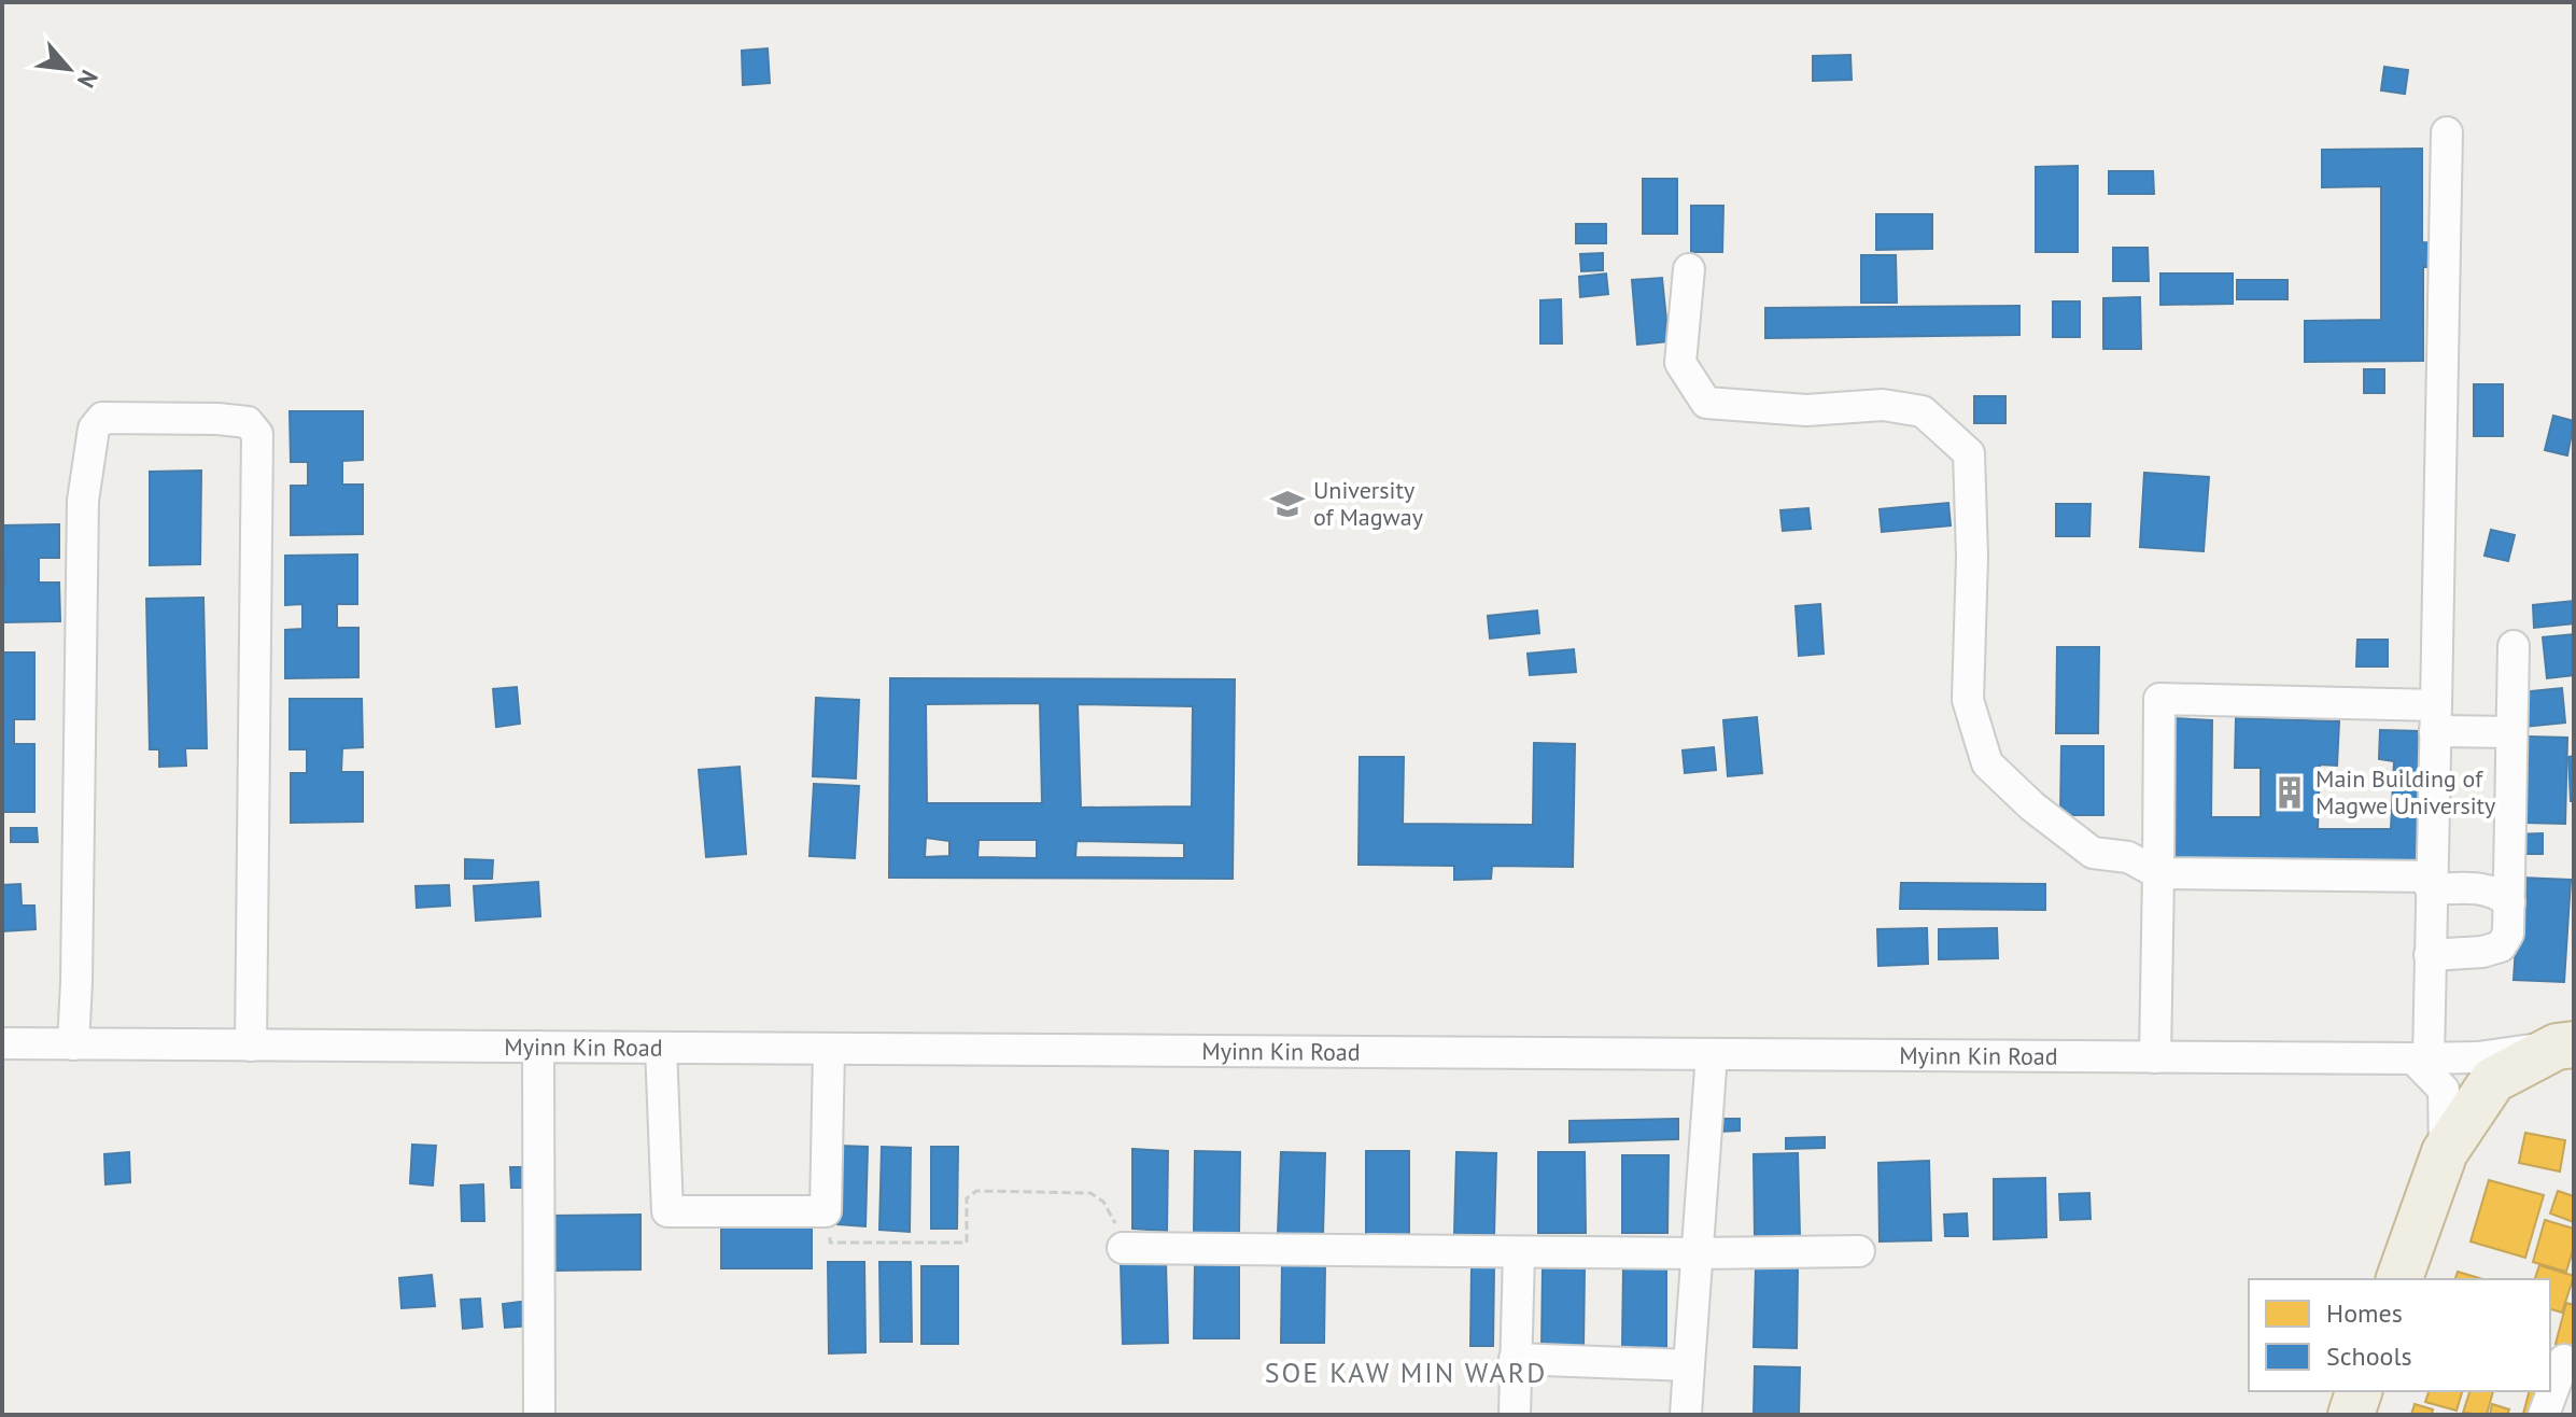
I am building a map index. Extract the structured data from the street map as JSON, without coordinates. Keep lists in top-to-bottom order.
{
  "streets": {
    "street": ["Myinn Kin Road"]
  },
  "districts": ["SOE KAW MIN WARD"],
  "places": {
    "school or university": ["University of Magway"],
    "building": ["Main Building of Magwe University"]
  },
  "legend": ["Homes", "Schools"],
  "north": "bottom right"
}
